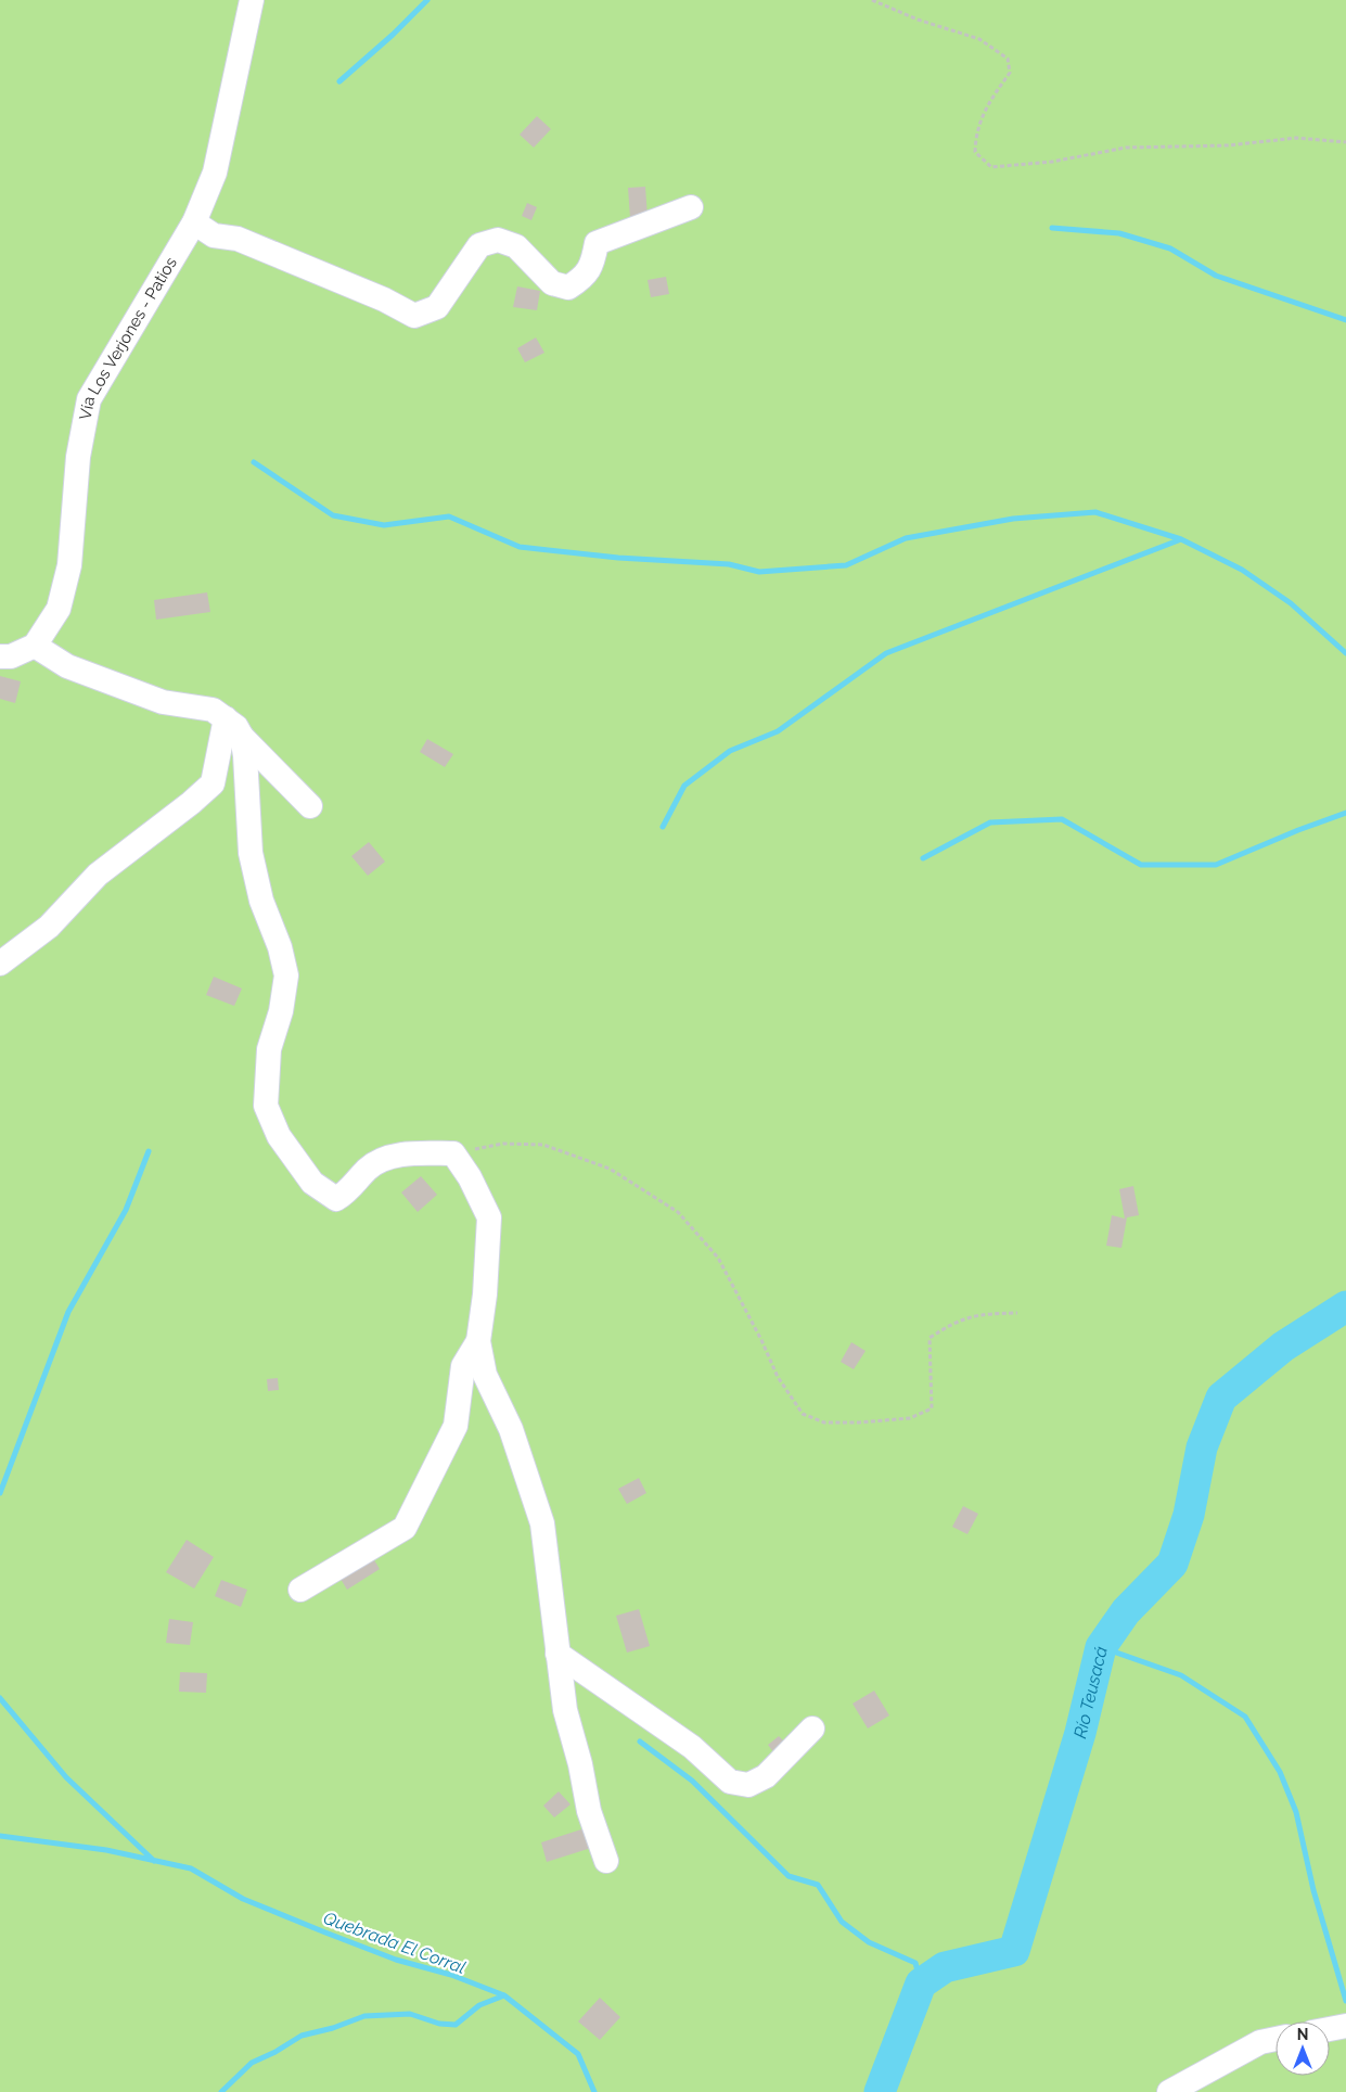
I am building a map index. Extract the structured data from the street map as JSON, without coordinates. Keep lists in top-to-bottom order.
{
  "streets": {
    "street": ["Vía Los Verjones - Patios"]
  },
  "water": ["Río Teusacá", "Quebrada El Corral"],
  "north": "top"
}
